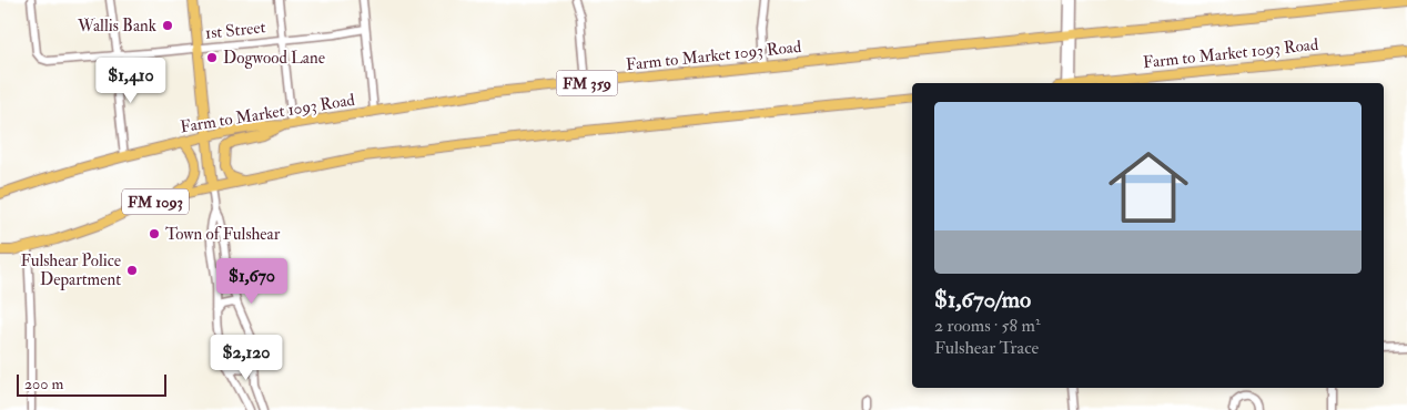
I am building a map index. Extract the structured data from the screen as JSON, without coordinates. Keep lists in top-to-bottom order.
{
  "streets": {
    "main road": ["Farm to Market 1093 Road", "FM 359", "FM 1093"],
    "street": ["1st Street"]
  },
  "places": [
    "Wallis Bank",
    "Dogwood Lane",
    "Town of Fulshear",
    "Fulshear Police Department"
  ],
  "scale_bar": "200 m",
  "page": {
    "price": ["$1,410", "$1,670", "$2,120"],
    "list": [
      {
        "name": "$1,670/mo",
        "note": "2 rooms · 58 m² · Fulshear Trace"
      }
    ],
    "scale": "200 m"
  }
}
